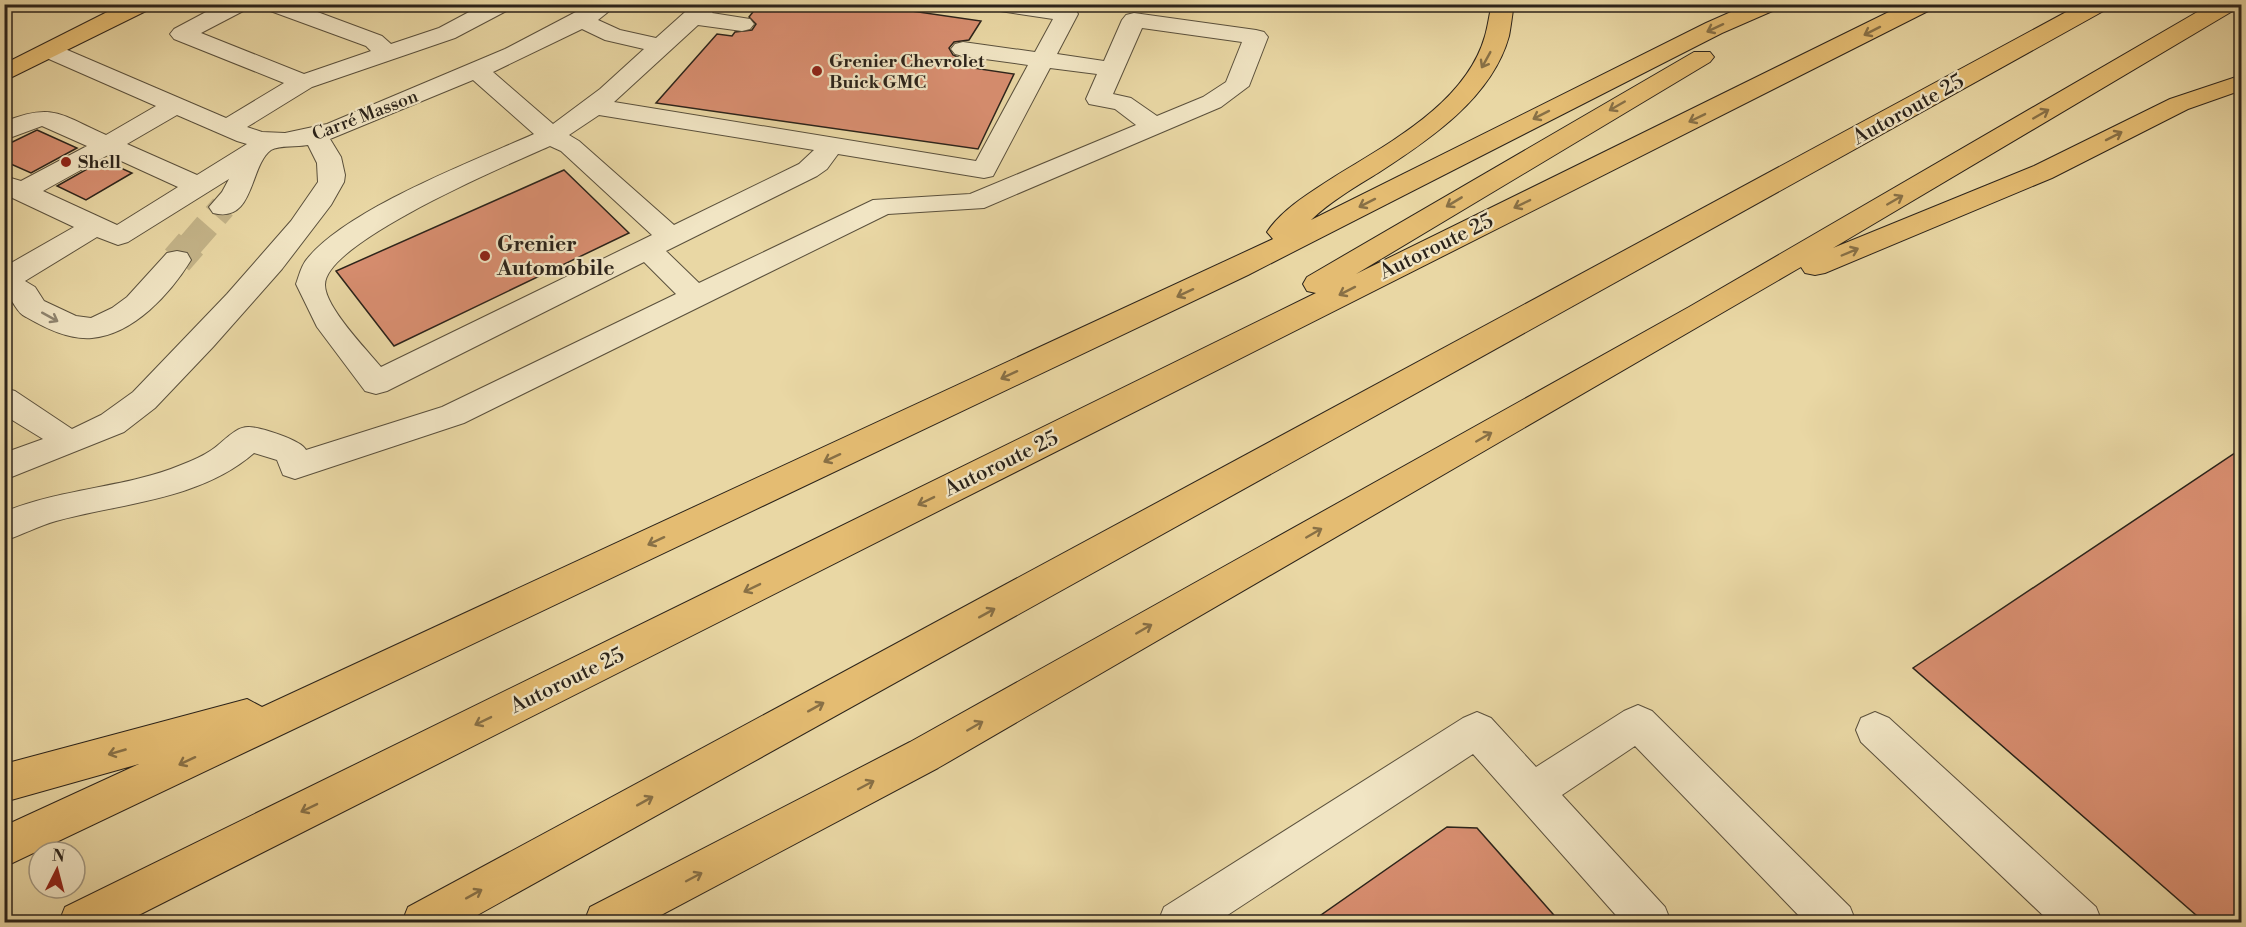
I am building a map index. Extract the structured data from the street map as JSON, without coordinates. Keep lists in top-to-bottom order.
{
  "streets": {
    "main road": ["Autoroute 25"],
    "street": ["Carré Masson"]
  },
  "places": ["Grenier Chevrolet Buick GMC", "Shell", "Grenier Automobile"],
  "north": "top"
}
